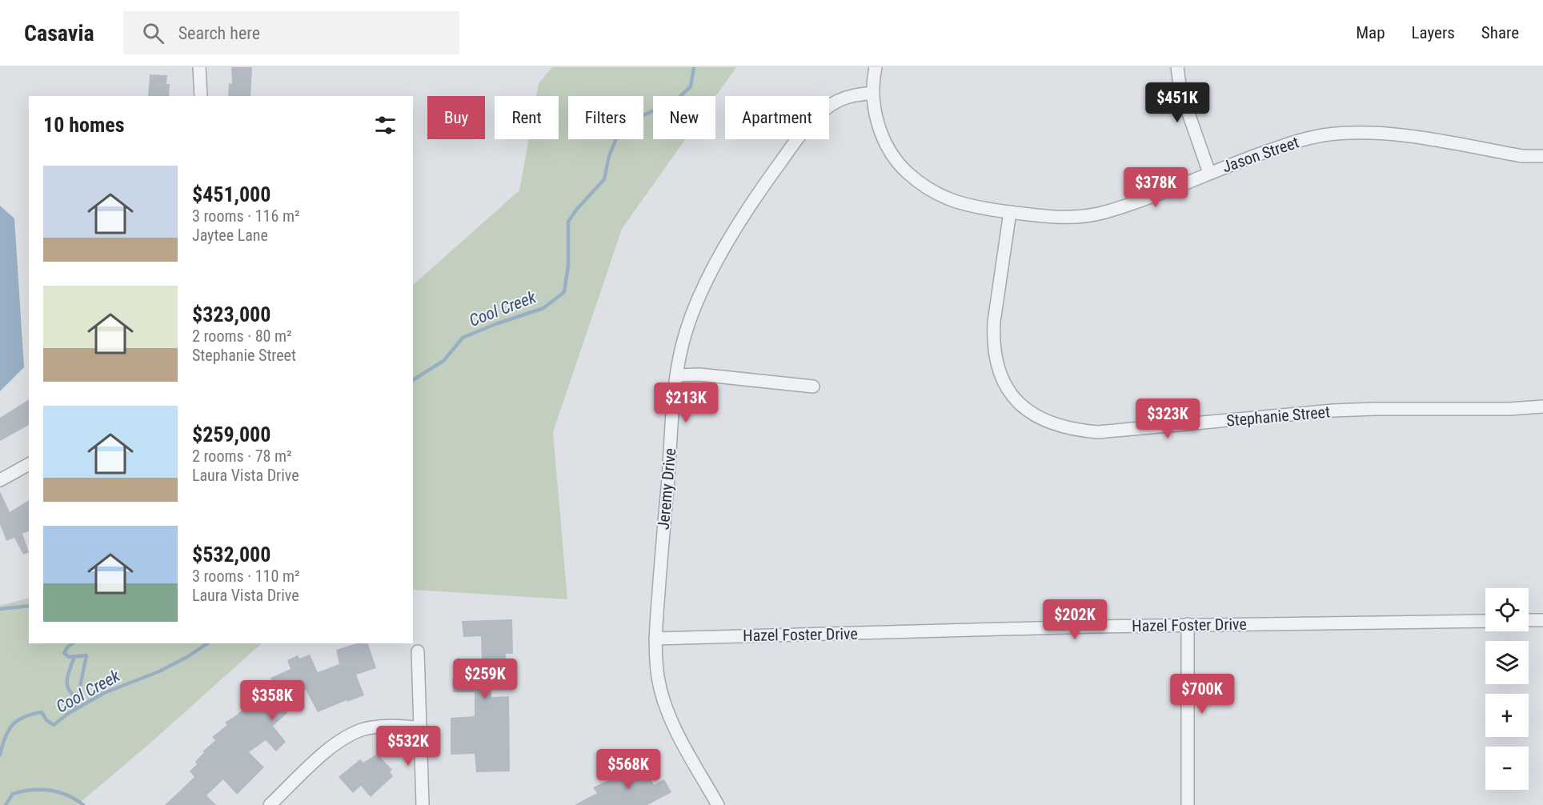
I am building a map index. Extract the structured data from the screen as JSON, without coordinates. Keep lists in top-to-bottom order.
{
  "streets": {
    "street": [
      "Jason Street",
      "Stephanie Street",
      "Jeremy Drive",
      "Hazel Foster Drive"
    ]
  },
  "crossings": [
    ["Jason Street", "Stephanie Street"],
    ["Jason Street", "Jeremy Drive"],
    ["Jeremy Drive", "Hazel Foster Drive"]
  ],
  "water": ["Cool Creek"],
  "page": {
    "header": "Casavia",
    "search": "Search here",
    "nav": ["Map", "Layers", "Share"],
    "price": [
      "$451K",
      "$378K",
      "$213K",
      "$323K",
      "$202K",
      "$259K",
      "$700K",
      "$358K",
      "$532K",
      "$568K"
    ],
    "chip": [
      "Buy",
      "Rent",
      "Filters",
      "New",
      "Apartment"
    ],
    "heading": "10 homes",
    "list": [
      {
        "name": "$451,000",
        "note": "3 rooms · 116 m² · Jaytee Lane"
      },
      {
        "name": "$323,000",
        "note": "2 rooms · 80 m² · Stephanie Street"
      },
      {
        "name": "$259,000",
        "note": "2 rooms · 78 m² · Laura Vista Drive"
      },
      {
        "name": "$532,000",
        "note": "3 rooms · 110 m² · Laura Vista Drive"
      }
    ],
    "map_buttons": ["+", "−"]
  }
}
